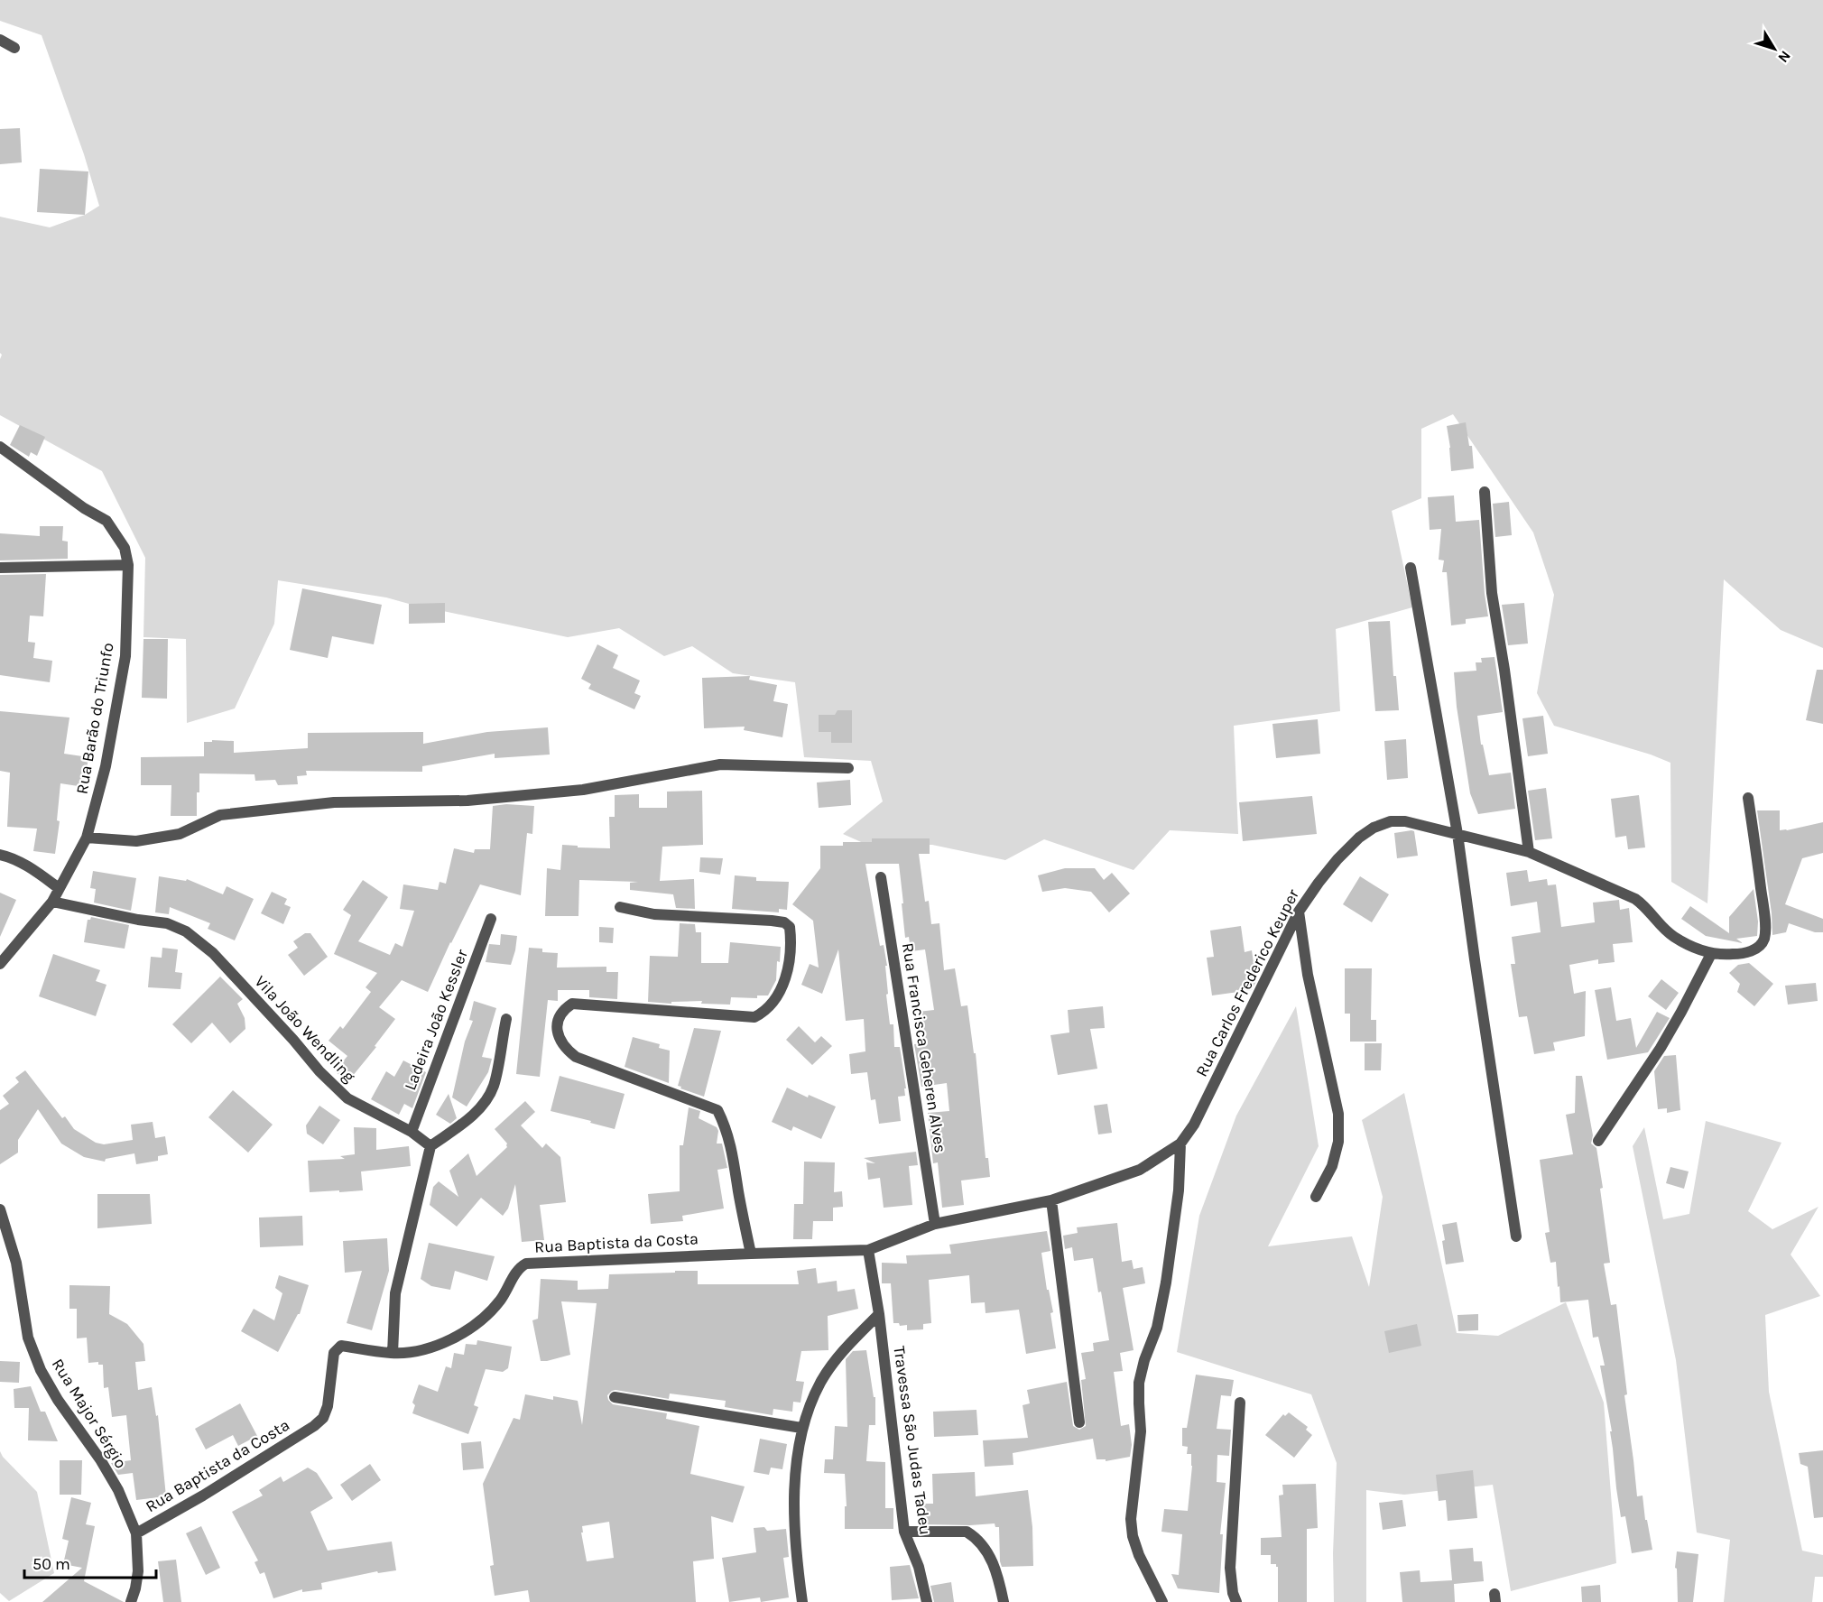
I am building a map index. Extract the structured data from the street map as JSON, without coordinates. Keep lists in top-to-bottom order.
{
  "streets": {
    "street": [
      "Rua Barão do Triunfo",
      "Rua Carlos Frederico Keuper",
      "Ladeira João Kessler",
      "Vila João Wendling",
      "Rua Francisca Geheren Alves",
      "Rua Baptista da Costa",
      "Rua Major Sérgio",
      "Travessa São Judas Tadeu"
    ]
  },
  "crossings": [
    ["Rua Barão do Triunfo", "Vila João Wendling"],
    ["Rua Carlos Frederico Keuper", "Rua Francisca Geheren Alves"],
    ["Rua Carlos Frederico Keuper", "Rua Baptista da Costa"],
    ["Ladeira João Kessler", "Vila João Wendling"],
    ["Rua Baptista da Costa", "Rua Major Sérgio"]
  ],
  "scale_bar": "50 m",
  "north": "bottom right"
}
